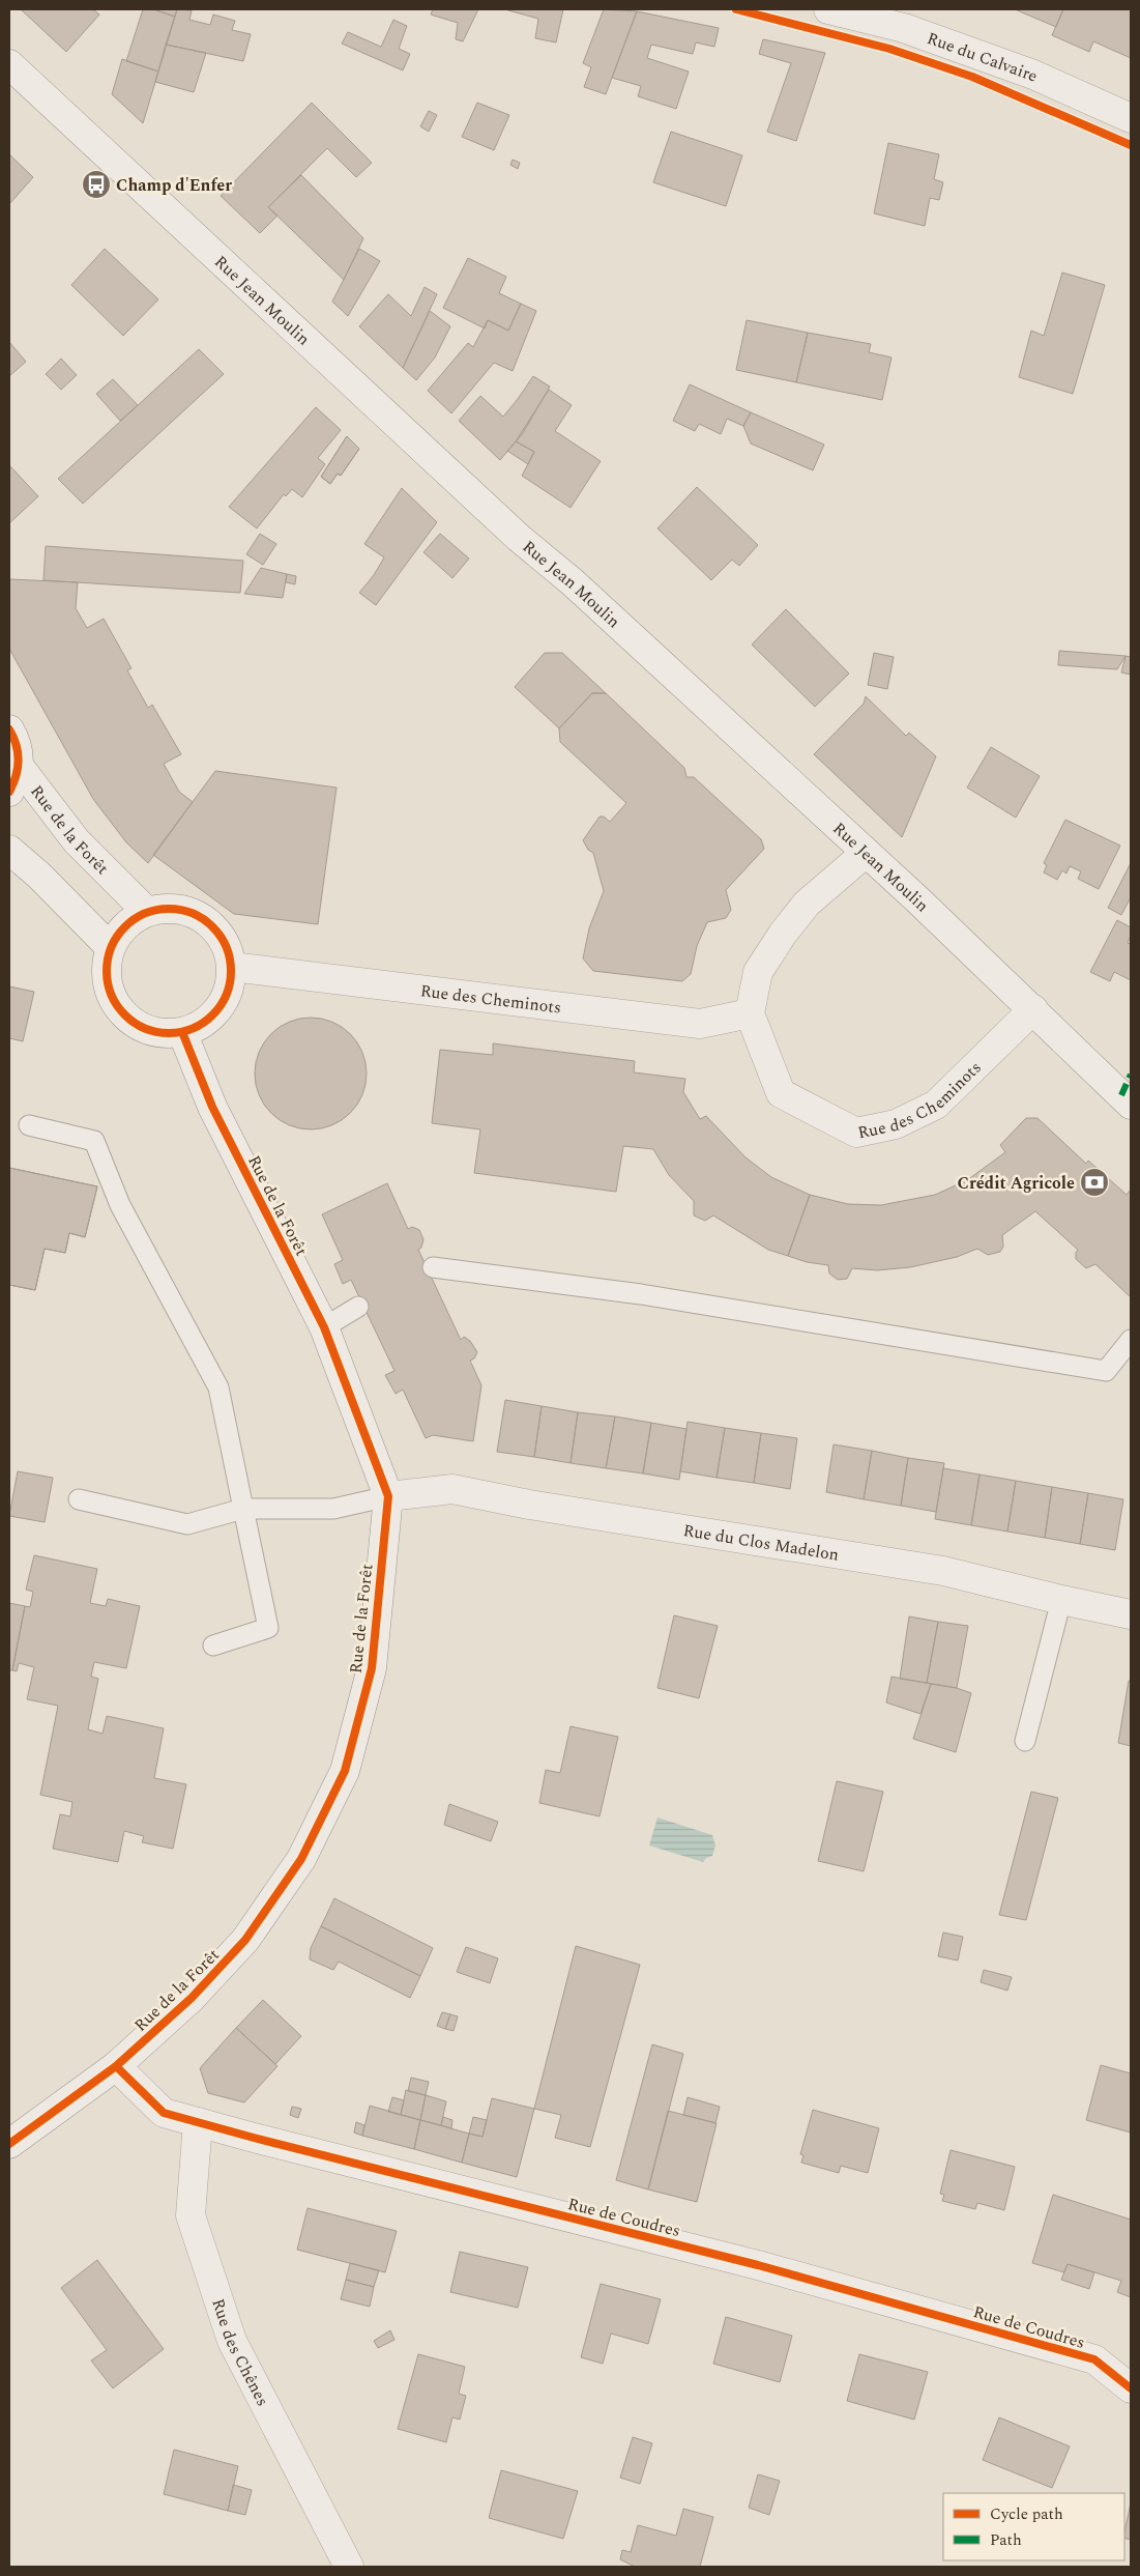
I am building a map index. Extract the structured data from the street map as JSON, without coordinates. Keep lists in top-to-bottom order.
{
  "streets": {
    "street": [
      "Rue du Calvaire",
      "Rue Jean Moulin",
      "Rue de la Forêt",
      "Rue des Cheminots",
      "Rue du Clos Madelon",
      "Rue de Coudres",
      "Rue des Chênes"
    ]
  },
  "crossings": [
    ["Rue Jean Moulin", "Rue des Cheminots"],
    ["Rue de la Forêt", "Rue des Cheminots"],
    ["Rue de la Forêt", "Rue du Clos Madelon"],
    ["Rue de la Forêt", "Rue de Coudres"],
    ["Rue de Coudres", "Rue des Chênes"]
  ],
  "places": {
    "bus stop": ["Champ d'Enfer"],
    "bank": ["Crédit Agricole"]
  },
  "legend": ["Cycle path", "Path"]
}
